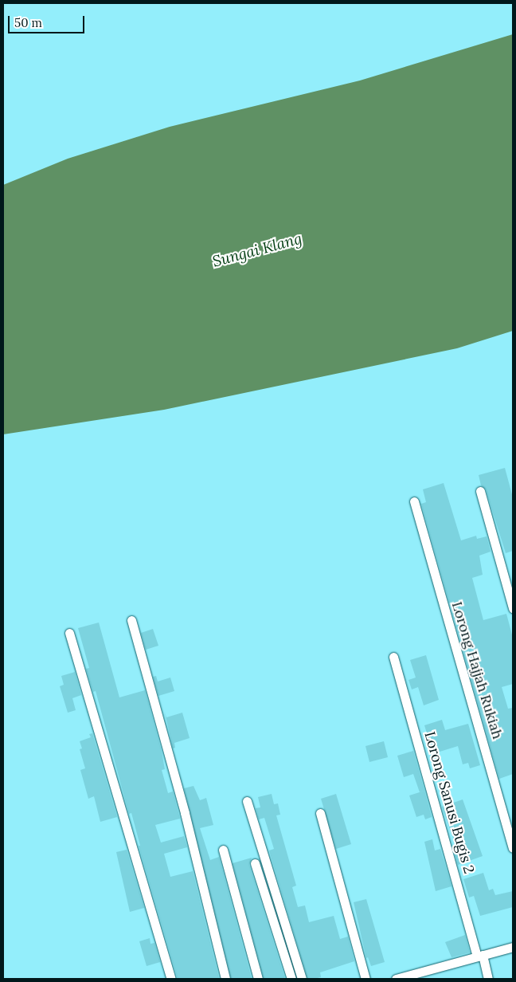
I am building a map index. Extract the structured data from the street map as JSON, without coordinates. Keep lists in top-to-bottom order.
{
  "streets": {
    "street": ["Lorong Hajjah Rukiah", "Lorong Sanusi Bugis 2"]
  },
  "water": ["Sungai Klang"],
  "scale_bar": "50 m"
}
